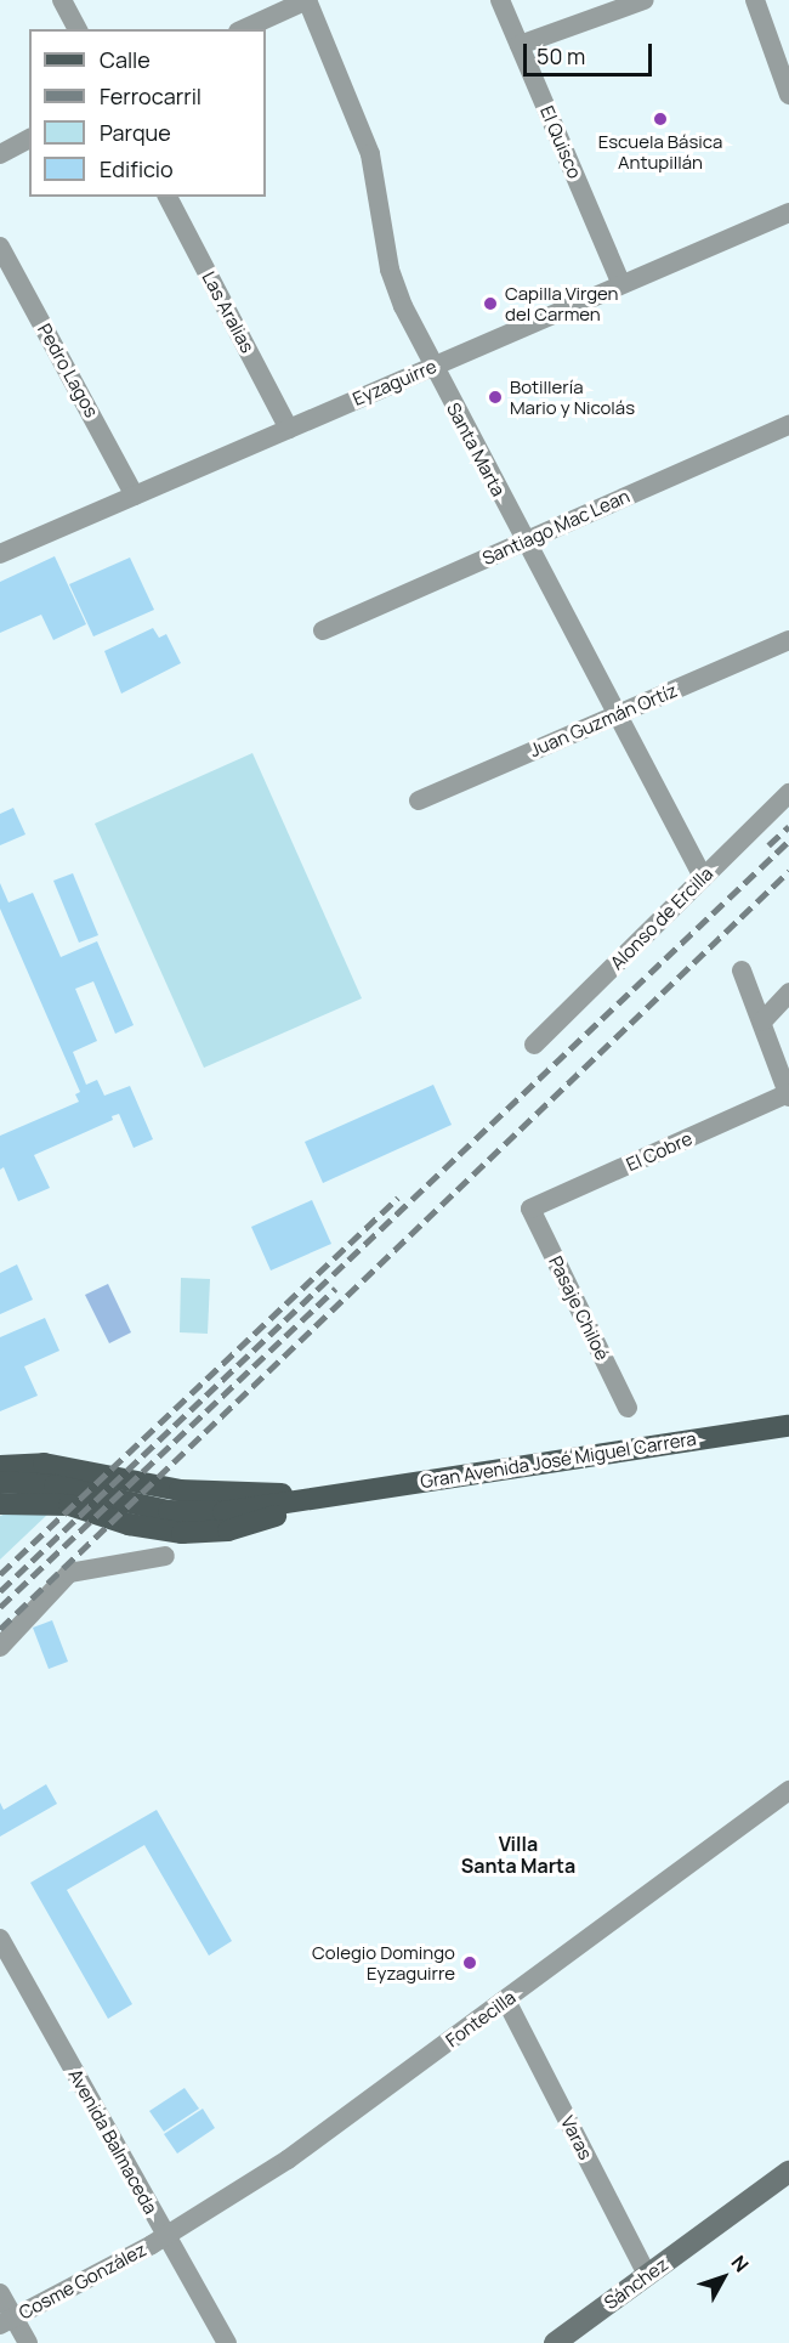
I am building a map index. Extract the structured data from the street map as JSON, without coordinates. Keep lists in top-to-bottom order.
{
  "streets": {
    "main road": ["Gran Avenida José Miguel Carrera"],
    "street": [
      "El Quisco",
      "Las Aralias",
      "Pedro Lagos",
      "Eyzaguirre",
      "Santa Marta",
      "Santiago Mac Lean",
      "Juan Guzmán Ortíz",
      "Alonso de Ercilla",
      "El Cobre",
      "Pasaje Chiloé",
      "Fontecilla",
      "Varas",
      "Avenida Balmaceda",
      "Cosme González",
      "Sánchez"
    ]
  },
  "crossings": [
    ["El Quisco", "Eyzaguirre"],
    ["Las Aralias", "Eyzaguirre"],
    ["Pedro Lagos", "Eyzaguirre"],
    ["Eyzaguirre", "Santa Marta"],
    ["Santa Marta", "Santiago Mac Lean"],
    ["Santa Marta", "Juan Guzmán Ortíz"],
    ["Santa Marta", "Alonso de Ercilla"],
    ["El Cobre", "Pasaje Chiloé"],
    ["Fontecilla", "Varas"],
    ["Fontecilla", "Avenida Balmaceda"],
    ["Fontecilla", "Cosme González"],
    ["Varas", "Sánchez"],
    ["Avenida Balmaceda", "Cosme González"]
  ],
  "districts": ["Villa Santa Marta"],
  "places": [
    "Escuela Básica Antupillán",
    "Capilla Virgen del Carmen",
    "Botillería Mario y Nicolás",
    "Colegio Domingo Eyzaguirre"
  ],
  "legend": [
    "Calle",
    "Ferrocarril",
    "Parque",
    "Edificio"
  ],
  "scale_bar": "50 m",
  "north": "top right"
}
